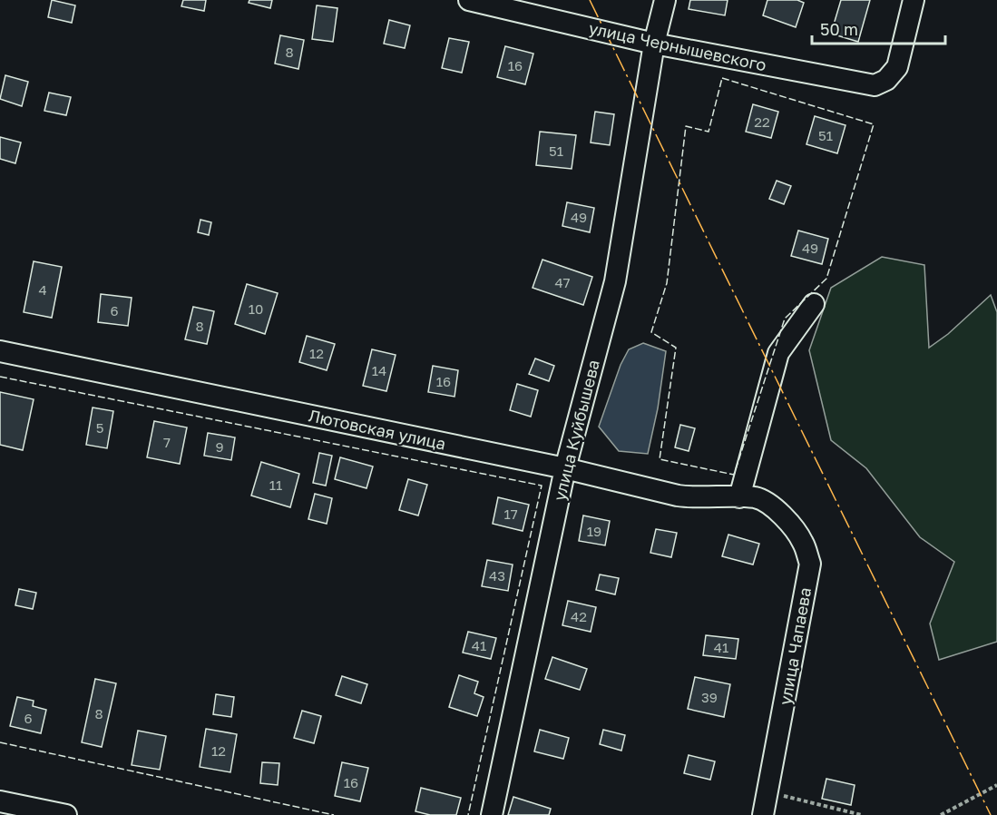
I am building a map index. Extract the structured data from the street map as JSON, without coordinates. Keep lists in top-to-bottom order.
{
  "streets": {
    "street": [
      "улица Чернышевского",
      "Лютовская улица",
      "улица Куйбышева",
      "улица Чапаева"
    ]
  },
  "crossings": [
    ["улица Чернышевского", "улица Куйбышева"],
    ["Лютовская улица", "улица Куйбышева"],
    ["Лютовская улица", "улица Чапаева"]
  ],
  "house_numbers": [
    "8",
    "16",
    "22",
    "51",
    "51",
    "49",
    "49",
    "47",
    "4",
    "10",
    "6",
    "8",
    "12",
    "14",
    "16",
    "5",
    "7",
    "9",
    "11",
    "17",
    "19",
    "43",
    "42",
    "41",
    "41",
    "39",
    "8",
    "6",
    "12",
    "16"
  ],
  "scale_bar": "50 m"
}
